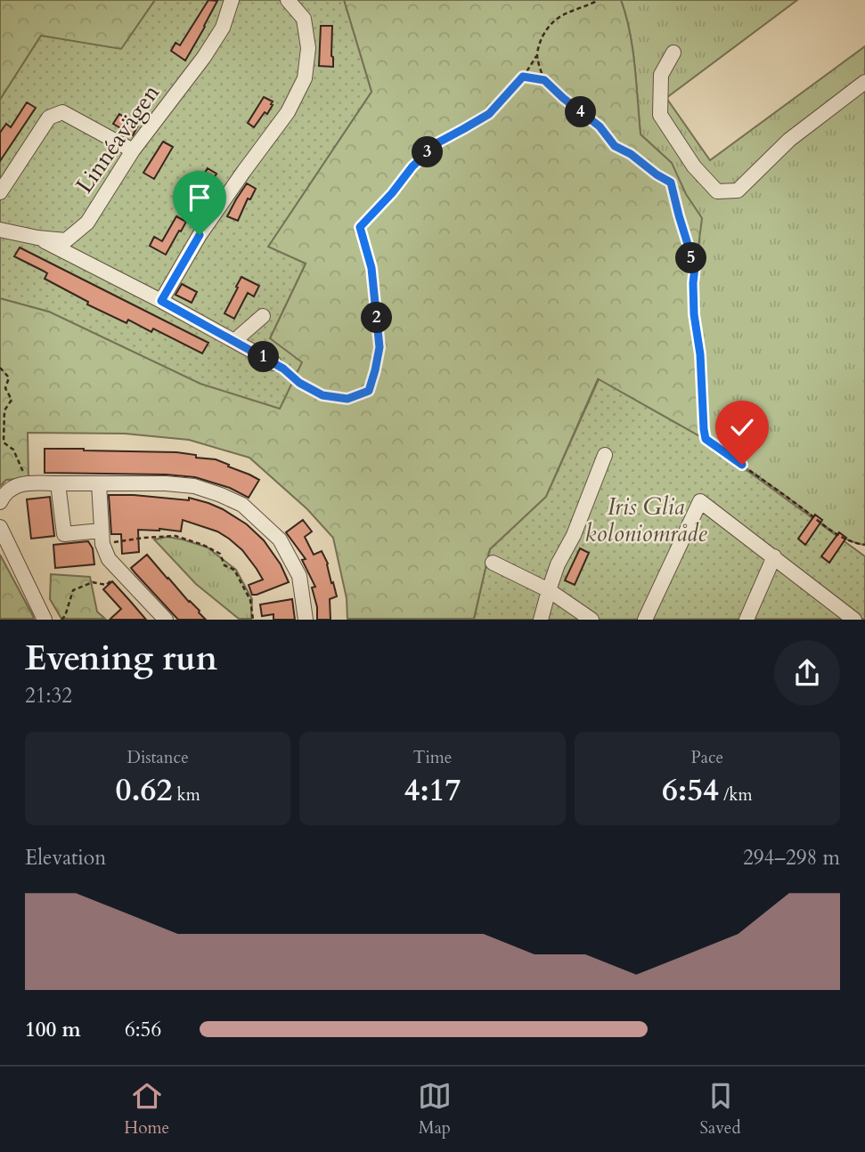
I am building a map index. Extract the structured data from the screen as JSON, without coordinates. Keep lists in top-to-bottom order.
{
  "streets": {
    "street": ["Linnéavägen"]
  },
  "parks": ["Iris Glia koloniområde"],
  "page": {
    "pins": [
      "4",
      "3",
      "5",
      "2",
      "1"
    ],
    "heading": ["Evening run", "21:32"],
    "stats": [
      ["Distance", "0.62 km"],
      ["Time", "4:17"],
      ["Pace", "6:54 /km"]
    ],
    "chart": ["Elevation", "294–298 m"],
    "list": [
      {
        "name": "100 m",
        "note": "6:56"
      }
    ],
    "tabs": ["Home", "Map", "Saved"]
  }
}
